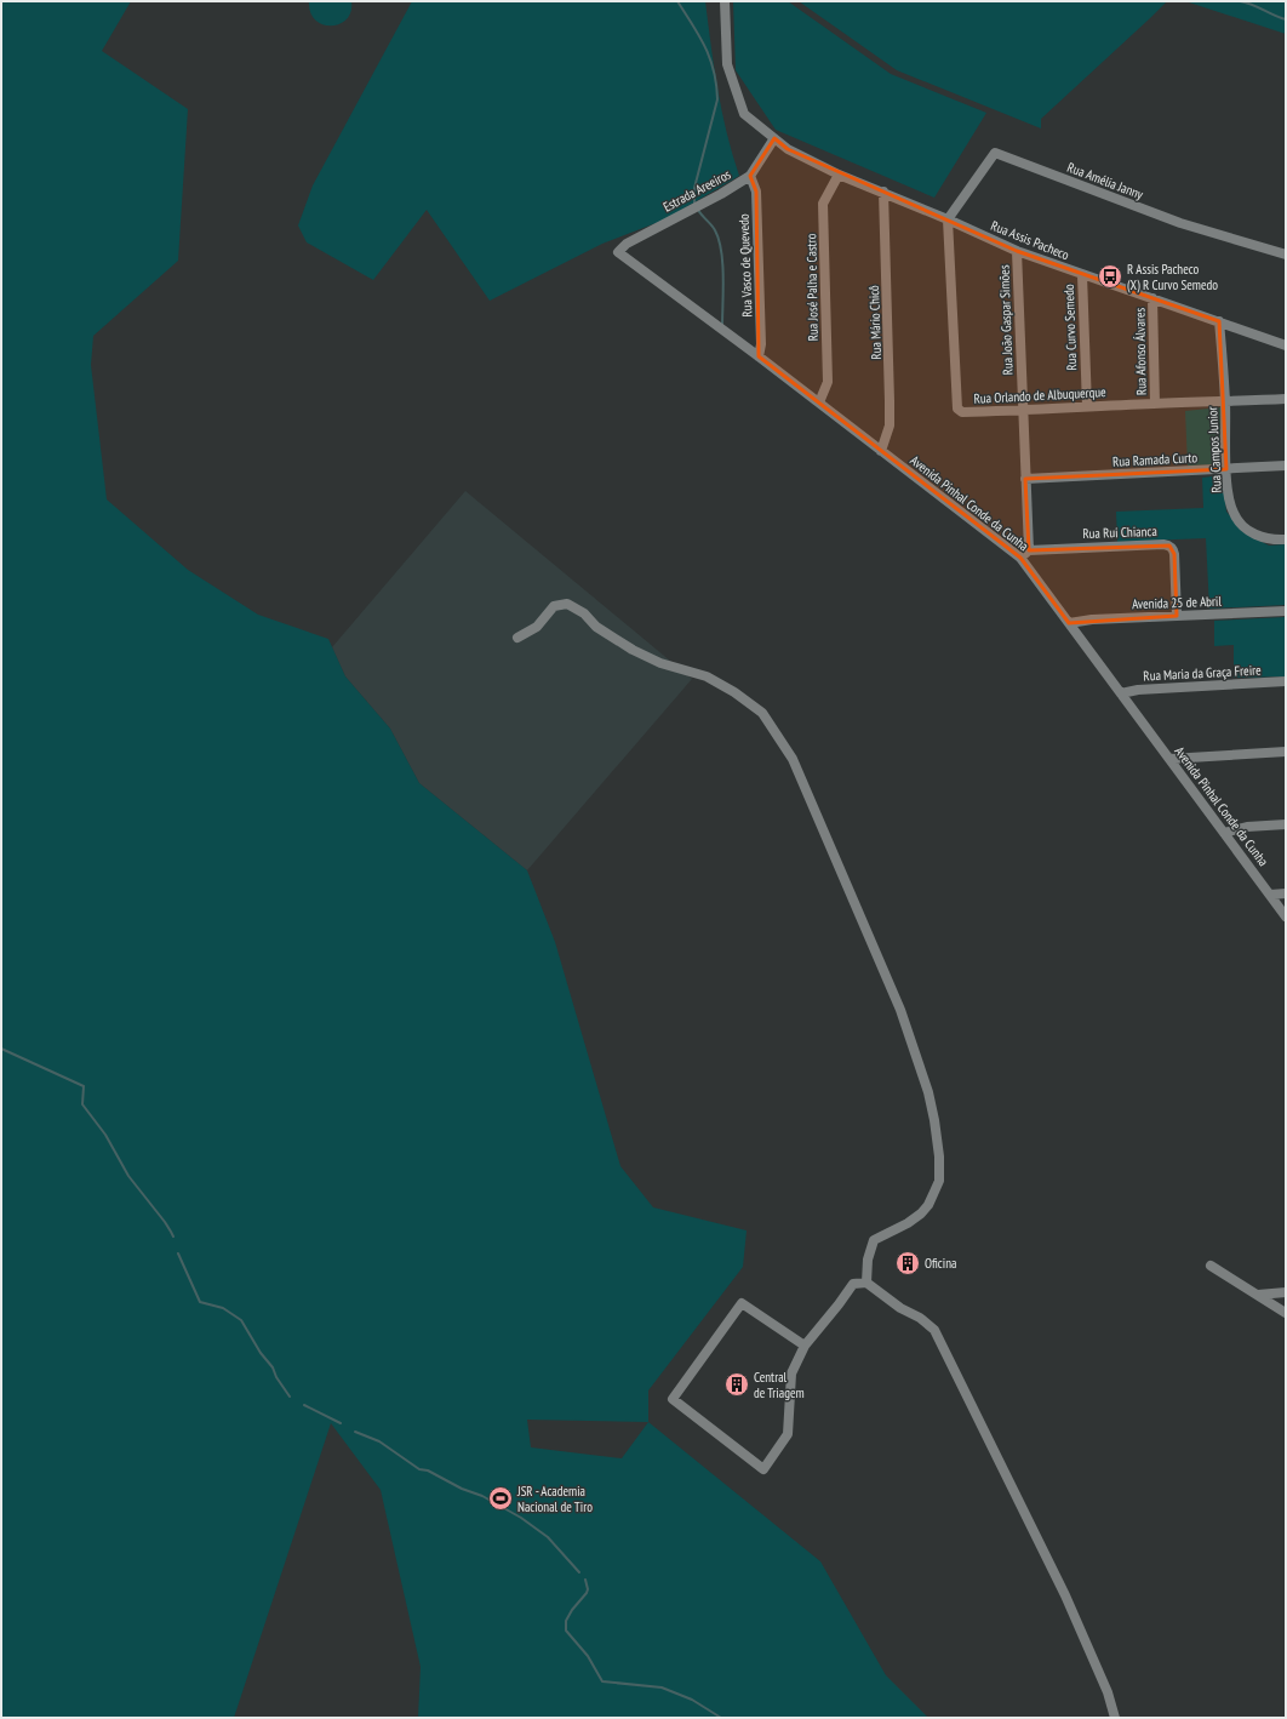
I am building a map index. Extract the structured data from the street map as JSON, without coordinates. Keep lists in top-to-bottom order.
{
  "streets": {
    "street": [
      "Rua Amélia Janny",
      "Estrada Areeiros",
      "Rua Assis Pacheco",
      "Rua Vasco de Quevedo",
      "Rua José Palha e Castro",
      "Rua João Gaspar Simões",
      "Rua Mário Chicô",
      "Rua Curvo Semedo",
      "Rua Afonso Álvares",
      "Rua Orlando de Albuquerque",
      "Rua Campos Junior",
      "Rua Ramada Curto",
      "Avenida Pinhal Conde da Cunha",
      "Rua Rui Chianca",
      "Avenida 25 de Abril",
      "Rua Maria da Graça Freire"
    ]
  },
  "crossings": [
    ["Rua Amélia Janny", "Rua Assis Pacheco"],
    ["Rua Amélia Janny", "Rua Orlando de Albuquerque"],
    ["Estrada Areeiros", "Rua Assis Pacheco"],
    ["Estrada Areeiros", "Rua Vasco de Quevedo"],
    ["Estrada Areeiros", "Avenida Pinhal Conde da Cunha"],
    ["Rua Assis Pacheco", "Rua José Palha e Castro"],
    ["Rua Assis Pacheco", "Rua João Gaspar Simões"],
    ["Rua Assis Pacheco", "Rua Mário Chicô"],
    ["Rua Assis Pacheco", "Rua Curvo Semedo"],
    ["Rua Assis Pacheco", "Rua Afonso Álvares"],
    ["Rua Assis Pacheco", "Rua Orlando de Albuquerque"],
    ["Rua Assis Pacheco", "Rua Campos Junior"],
    ["Rua Vasco de Quevedo", "Avenida Pinhal Conde da Cunha"],
    ["Rua José Palha e Castro", "Avenida Pinhal Conde da Cunha"],
    ["Rua João Gaspar Simões", "Rua Orlando de Albuquerque"],
    ["Rua João Gaspar Simões", "Rua Ramada Curto"],
    ["Rua João Gaspar Simões", "Rua Rui Chianca"],
    ["Rua Mário Chicô", "Avenida Pinhal Conde da Cunha"],
    ["Rua Curvo Semedo", "Rua Orlando de Albuquerque"],
    ["Rua Afonso Álvares", "Rua Orlando de Albuquerque"],
    ["Rua Orlando de Albuquerque", "Rua Campos Junior"],
    ["Rua Campos Junior", "Rua Ramada Curto"],
    ["Avenida Pinhal Conde da Cunha", "Avenida 25 de Abril"],
    ["Avenida Pinhal Conde da Cunha", "Rua Maria da Graça Freire"],
    ["Rua Rui Chianca", "Avenida 25 de Abril"]
  ],
  "places": {
    "bus stop": ["R Assis Pacheco (X) R Curvo Semedo"],
    "building": ["Oficina", "Central de Triagem"],
    "sports": ["JSR - Academia Nacional de Tiro"]
  }
}
